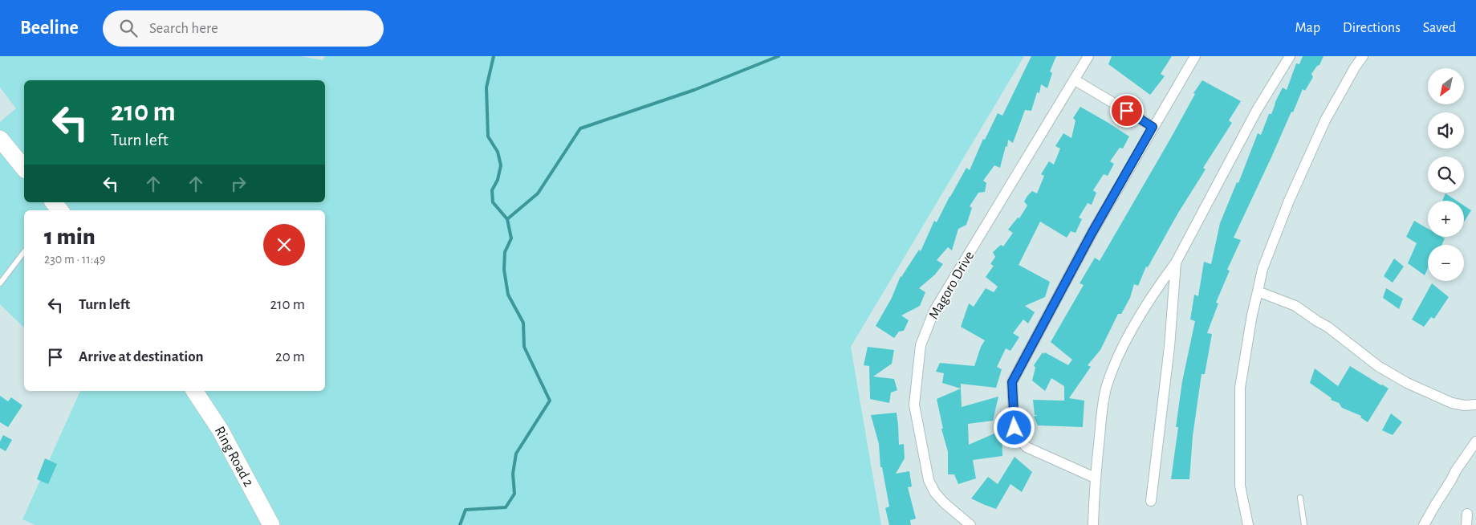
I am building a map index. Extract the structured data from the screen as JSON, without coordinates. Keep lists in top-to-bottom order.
{
  "streets": {
    "main road": ["Ring Road 2"],
    "street": ["Magoro Drive"]
  },
  "north": "bottom left",
  "page": {
    "header": "Beeline",
    "search": "Search here",
    "nav": ["Map", "Directions", "Saved"],
    "map_buttons": ["+", "−"],
    "turn": ["210 m", "Turn left"],
    "heading": ["1 min", "230 m · 11:49"],
    "list": [
      {
        "name": "Turn left",
        "value": "210 m"
      },
      {
        "name": "Arrive at destination",
        "value": "20 m"
      }
    ]
  }
}
